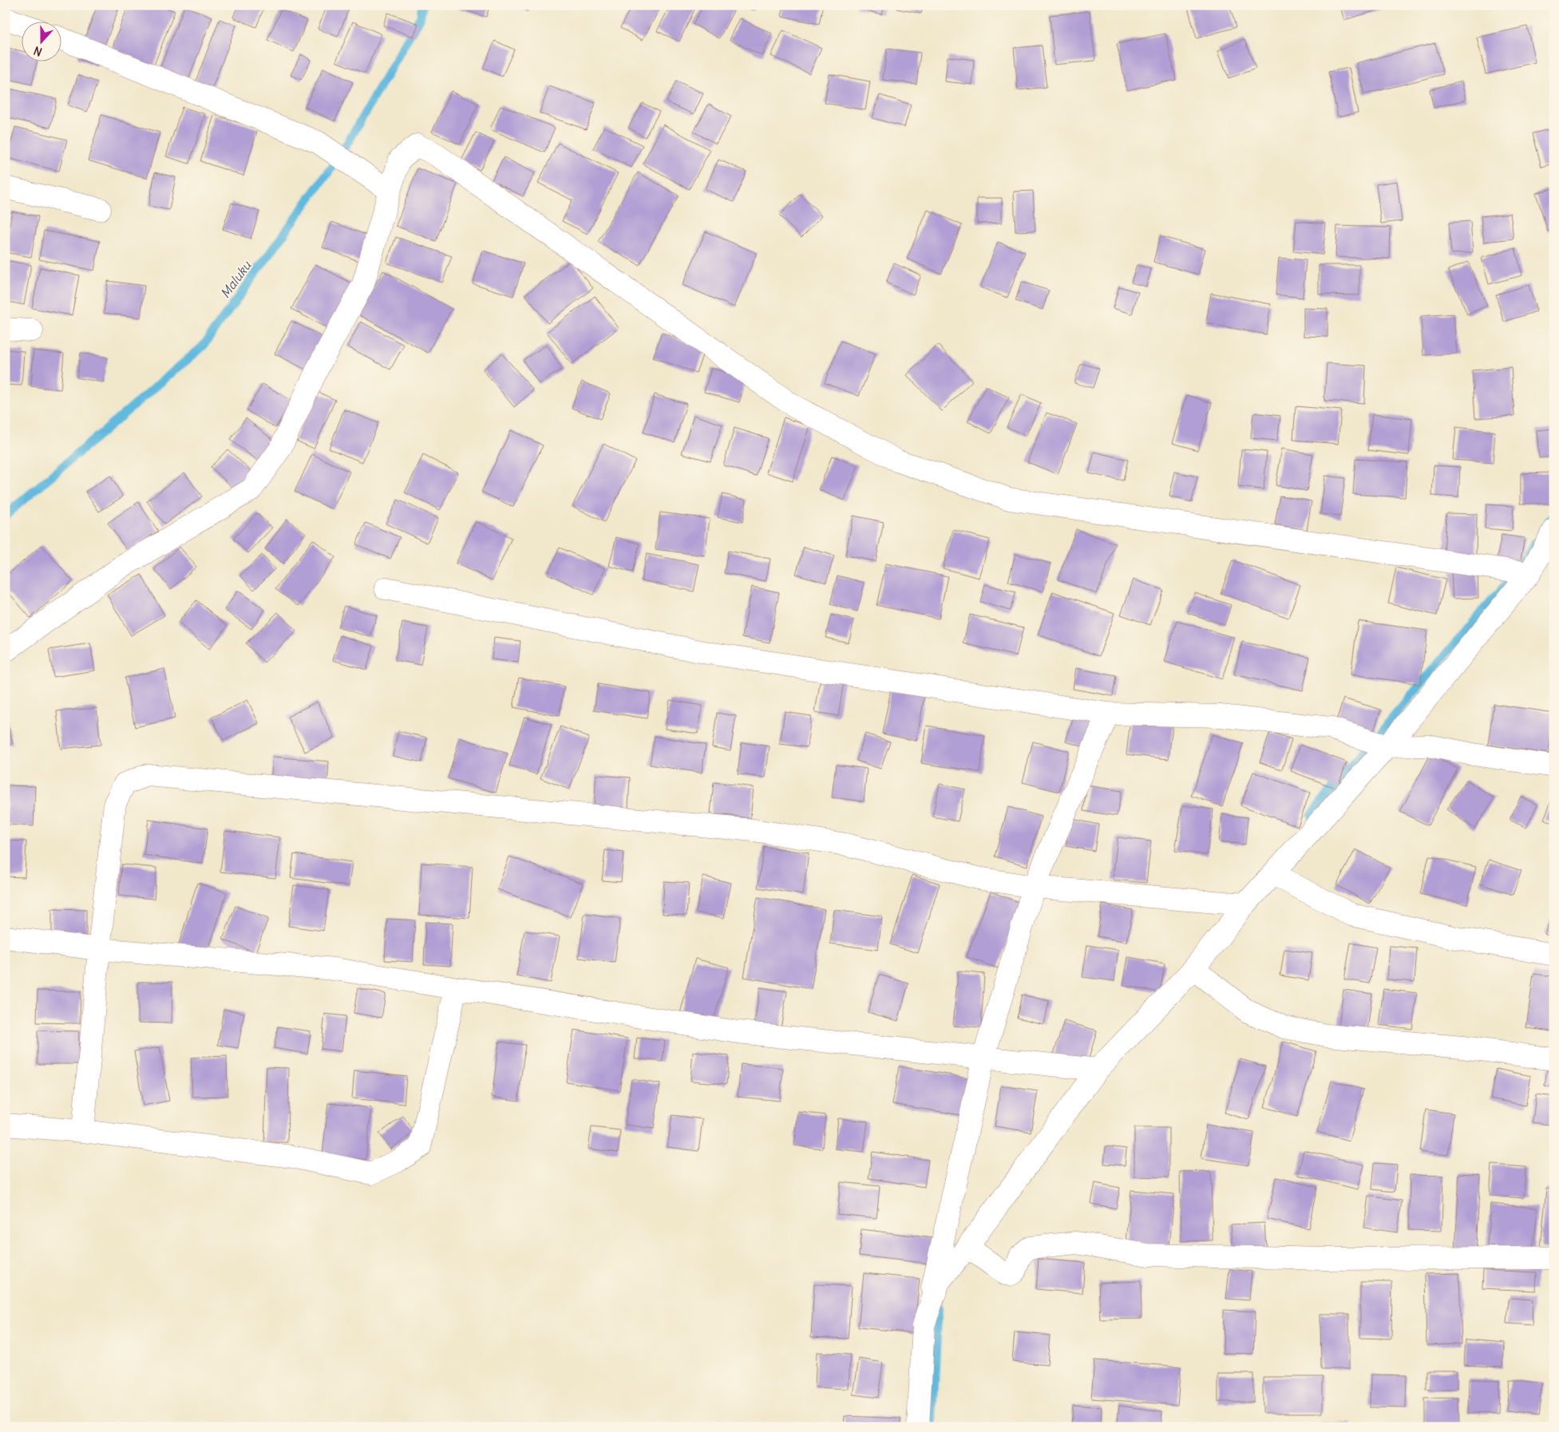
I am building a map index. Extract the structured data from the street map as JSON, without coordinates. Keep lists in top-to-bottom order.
{
  "water": ["Maluku"],
  "north": "bottom"
}
